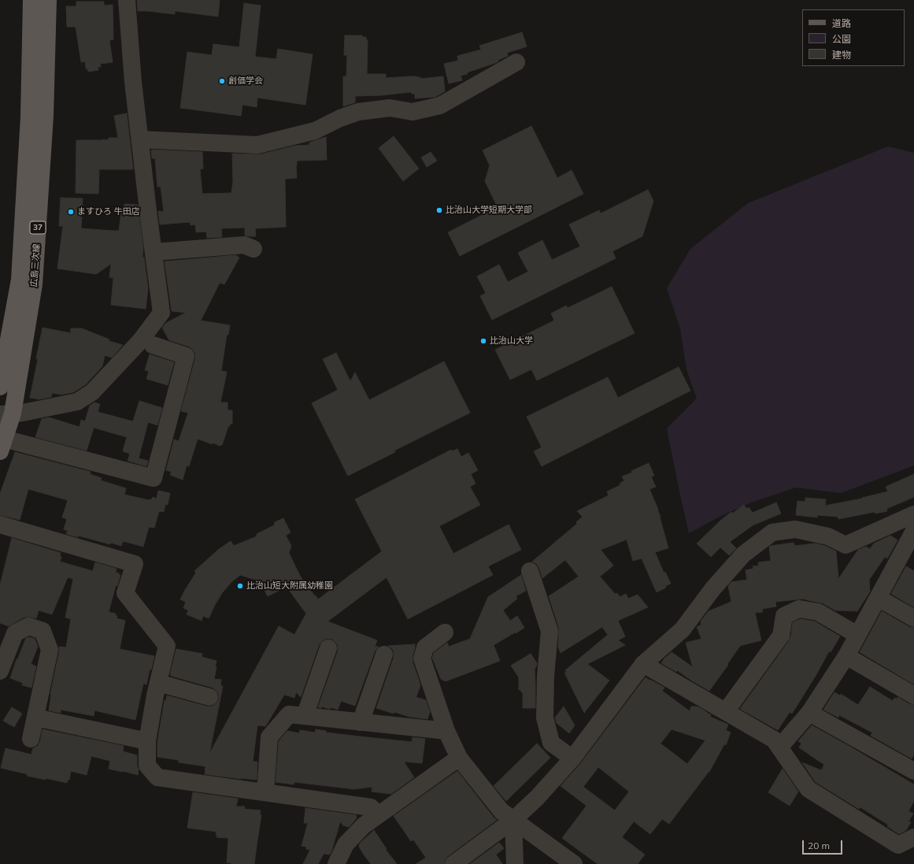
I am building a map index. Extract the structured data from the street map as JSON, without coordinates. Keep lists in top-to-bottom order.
{
  "streets": {
    "main road": ["37", "広島三次線"]
  },
  "places": [
    "創価学会",
    "比治山大学短期大学部",
    "ますひろ 牛田店",
    "比治山大学",
    "比治山短大附属幼稚園"
  ],
  "legend": ["道路", "公園", "建物"],
  "scale_bar": "20 m"
}
